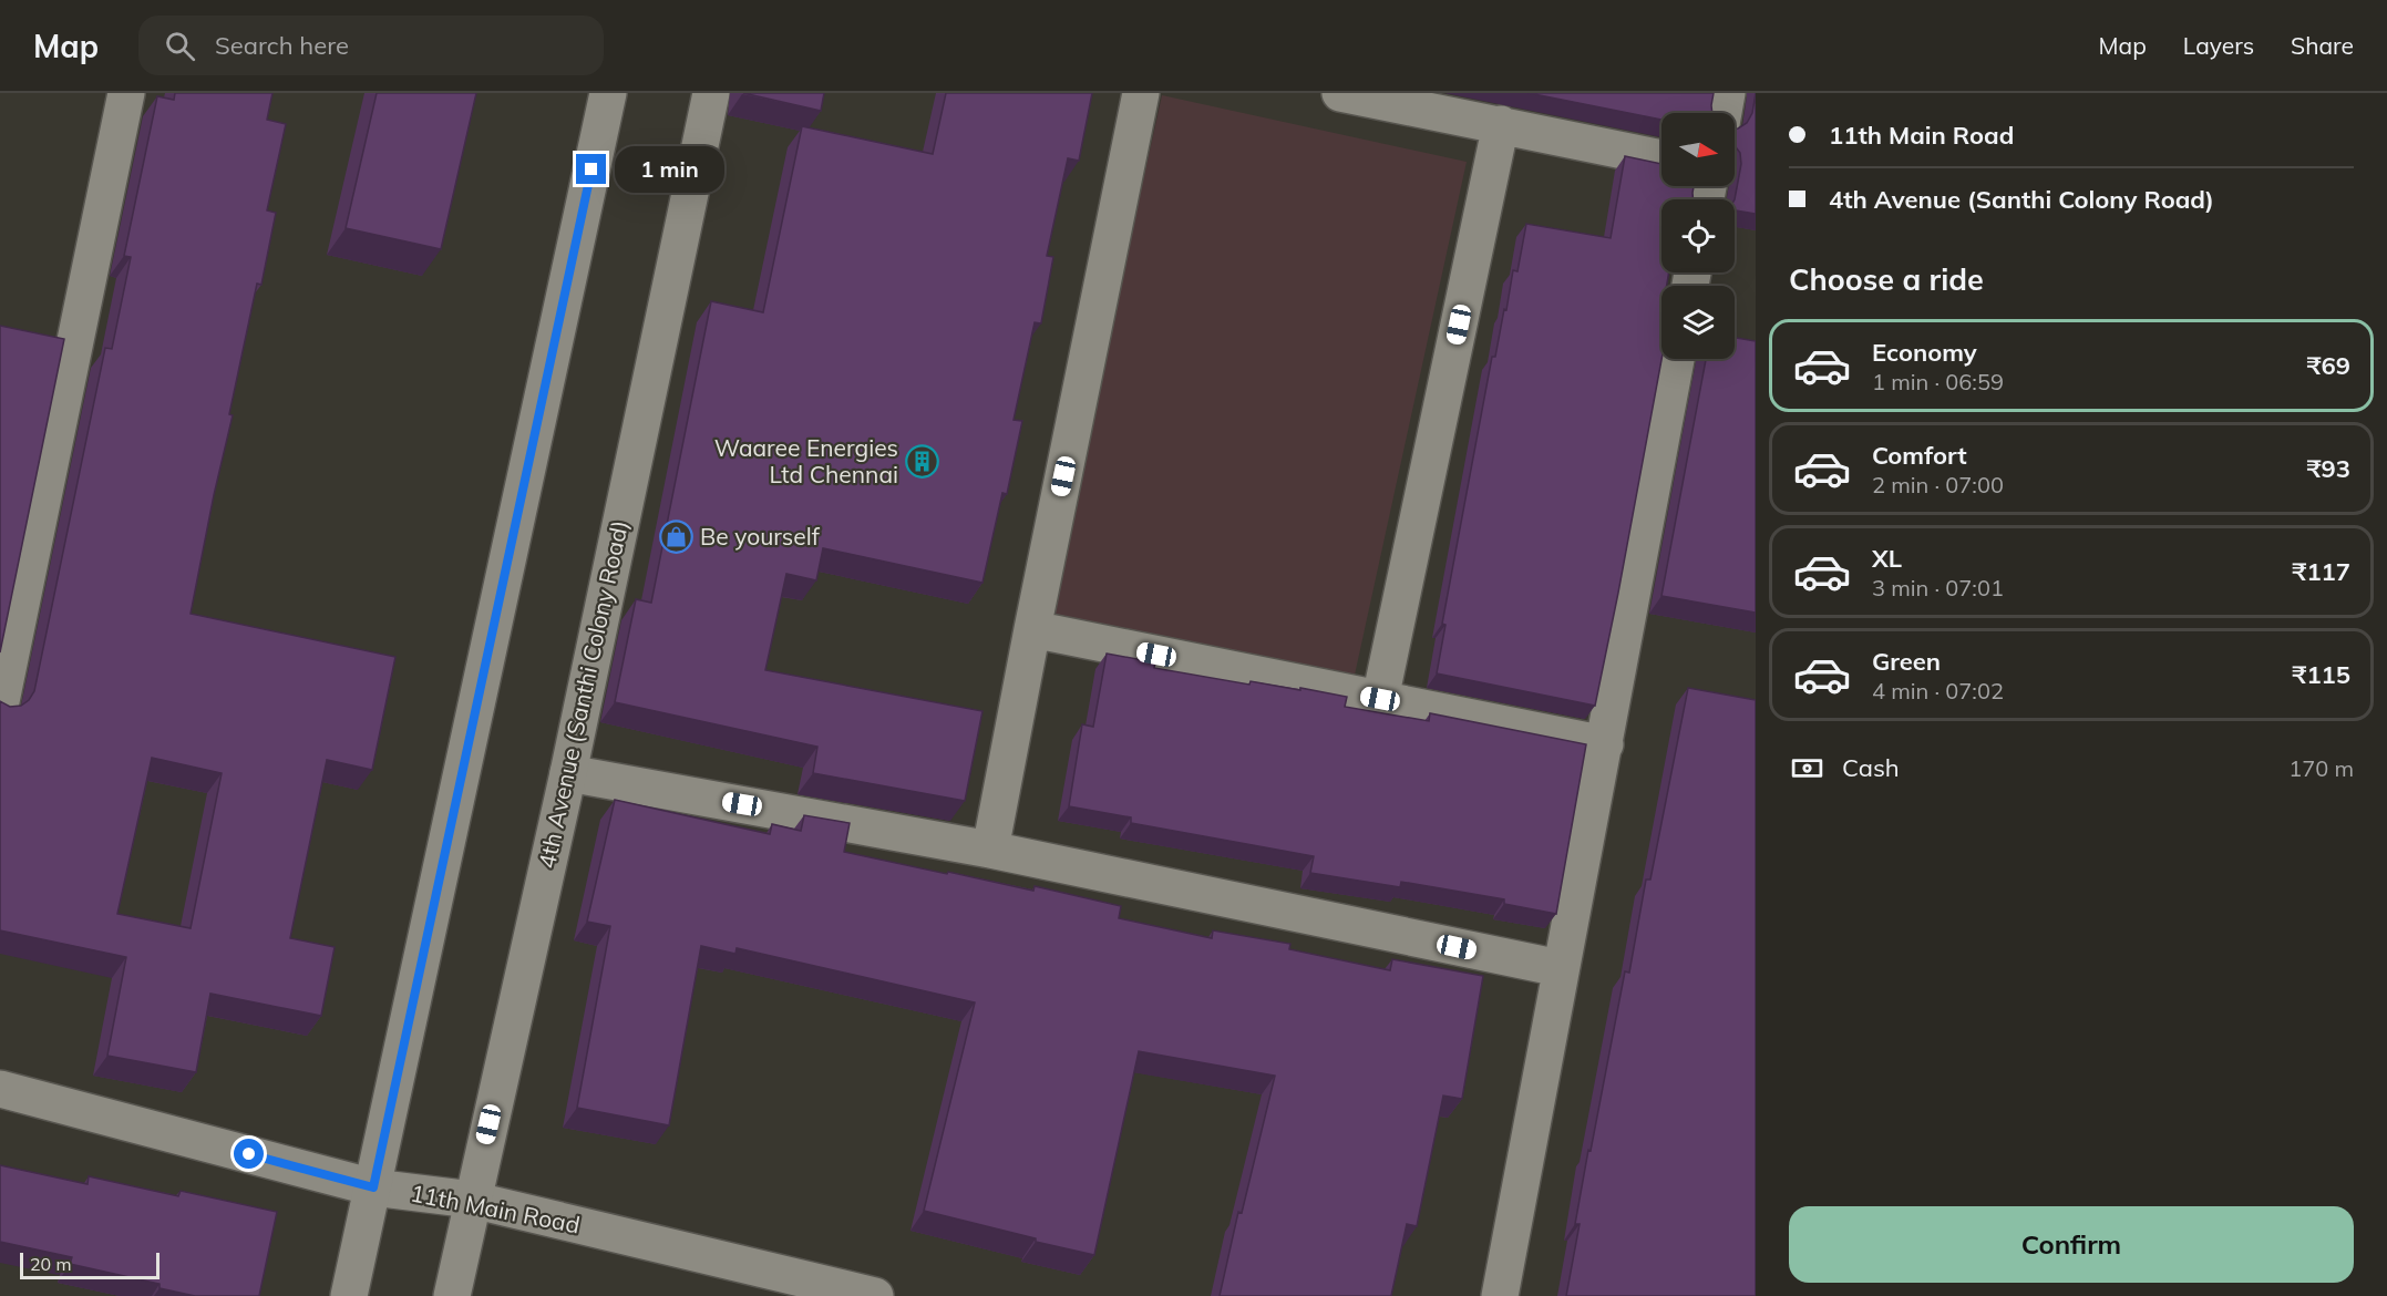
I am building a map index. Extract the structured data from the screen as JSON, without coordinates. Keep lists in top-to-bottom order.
{
  "streets": {
    "street": ["4th Avenue (Santhi Colony Road)", "11th Main Road"]
  },
  "crossings": [
    ["4th Avenue (Santhi Colony Road)", "11th Main Road"]
  ],
  "places": {
    "building": ["Waaree Energies Ltd Chennai"],
    "shop": ["Be yourself"]
  },
  "scale_bar": "20 m",
  "north": "right",
  "page": {
    "header": "Map",
    "search": "Search here",
    "nav": ["Map", "Layers", "Share"],
    "banner": ["11th Main Road", "4th Avenue (Santhi Colony Road)"],
    "bubble": "1 min",
    "heading": "Choose a ride",
    "list": [
      {
        "name": "Economy",
        "note": "1 min · 06:59",
        "value": "₹69"
      },
      {
        "name": "Comfort",
        "note": "2 min · 07:00",
        "value": "₹93"
      },
      {
        "name": "XL",
        "note": "3 min · 07:01",
        "value": "₹117"
      },
      {
        "name": "Green",
        "note": "4 min · 07:02",
        "value": "₹115"
      }
    ],
    "pay": ["Cash", "170 m"],
    "buttons": "Confirm",
    "scale": "20 m"
  }
}
